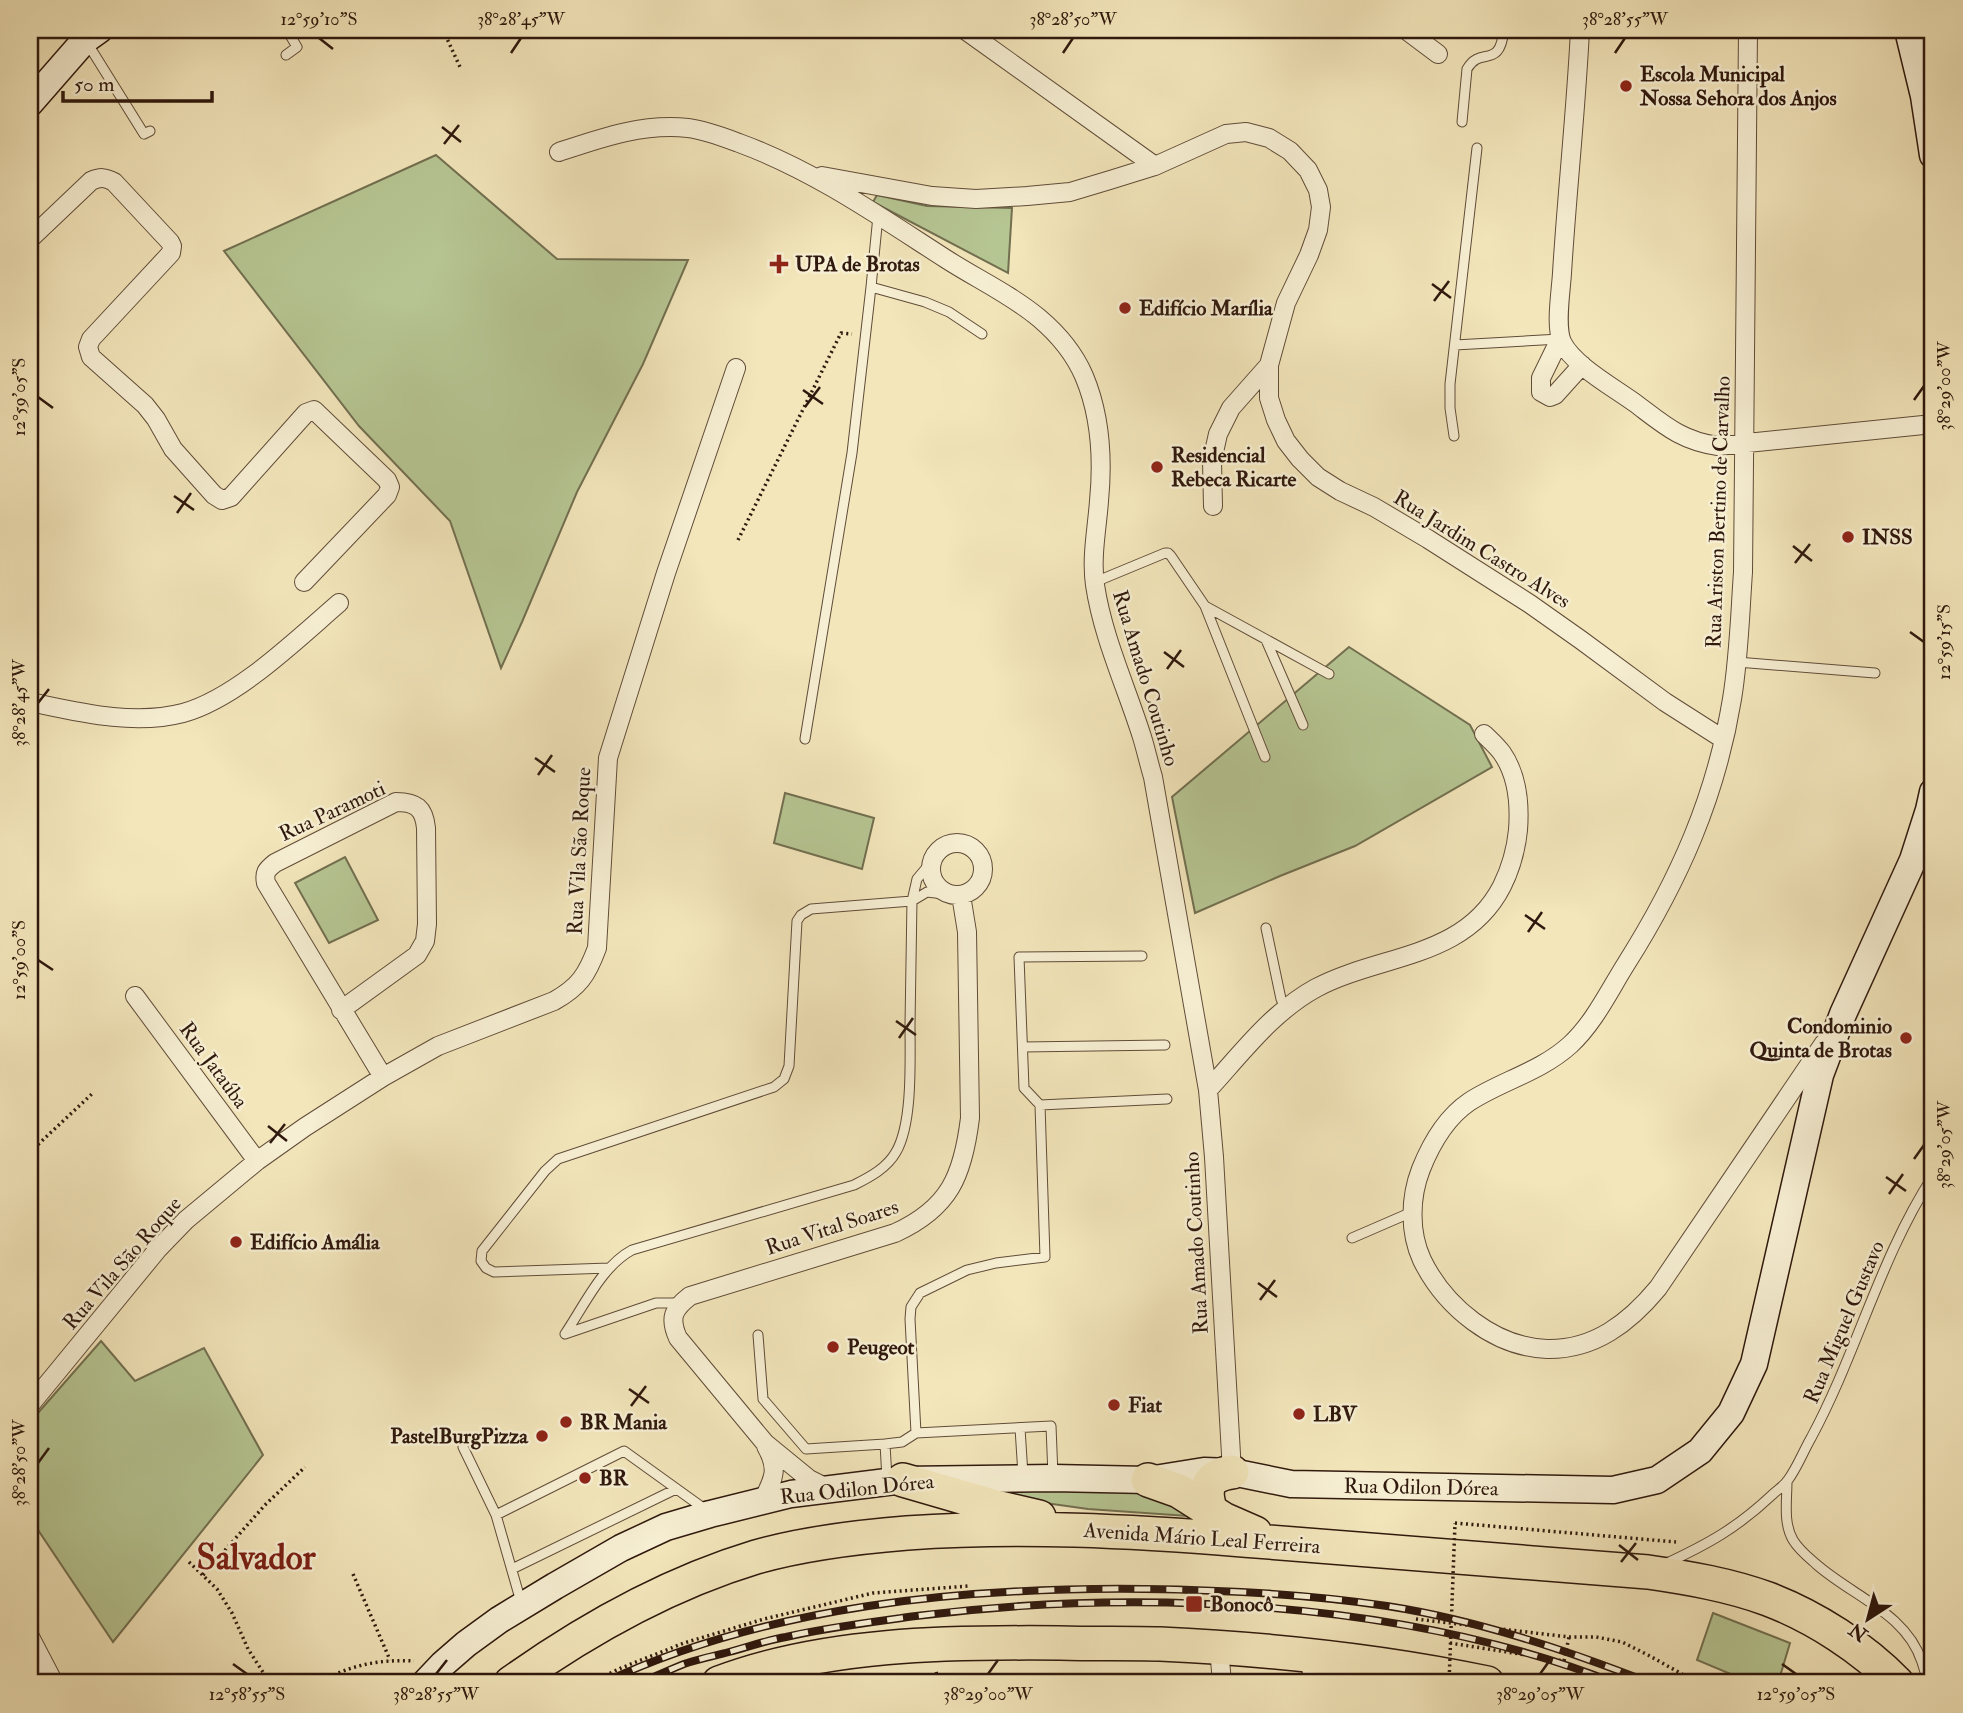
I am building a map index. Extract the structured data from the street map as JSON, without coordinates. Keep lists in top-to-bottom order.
{
  "streets": {
    "highway": ["Avenida Mário Leal Ferreira"],
    "street": [
      "Rua Ariston Bertino de Carvalho",
      "Rua Jardim Castro Alves",
      "Rua Amado Coutinho",
      "Rua Paramoti",
      "Rua Vila São Roque",
      "Rua Jataúba",
      "Rua Vital Soares",
      "Rua Odilon Dórea"
    ],
    "lane": ["Rua Miguel Gustavo"]
  },
  "crossings": [
    ["Rua Ariston Bertino de Carvalho", "Rua Jardim Castro Alves"],
    ["Rua Ariston Bertino de Carvalho", "Rua Odilon Dórea"],
    ["Rua Amado Coutinho", "Rua Odilon Dórea"],
    ["Rua Paramoti", "Rua Vila São Roque"],
    ["Rua Vila São Roque", "Rua Jataúba"]
  ],
  "districts": ["Salvador"],
  "places": {
    "other": [
      "Escola Municipal Nossa Sehora dos Anjos",
      "Edifício Marília",
      "Residencial Rebeca Ricarte",
      "INSS",
      "Condominio Quinta de Brotas",
      "Edifício Amália",
      "Peugeot",
      "Fiat",
      "LBV",
      "BR Mania",
      "PastelBurgPizza",
      "BR"
    ],
    "health": ["UPA de Brotas"],
    "transit": ["Bonocô"]
  },
  "scale_bar": "50 m",
  "north": "bottom left",
  "coordinates": [
    "12°59'10\"S",
    "38°28'45\"W",
    "38°28'50\"W",
    "38°28'55\"W",
    "38°29'00\"W",
    "12°59'05\"S",
    "12°59'15\"S",
    "12°59'00\"S",
    "38°29'05\"W",
    "12°58'55\"S"
  ]
}
